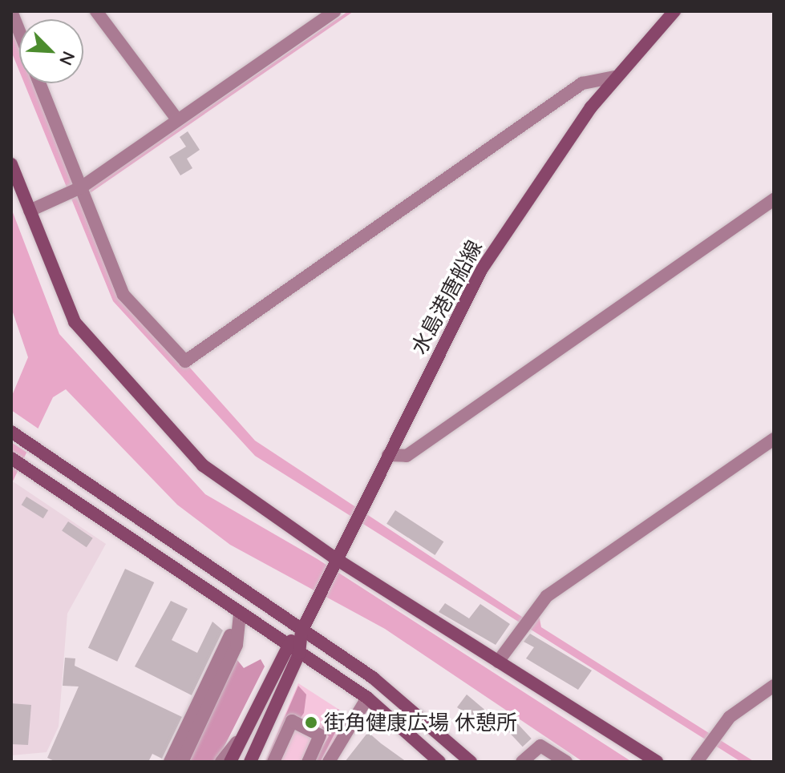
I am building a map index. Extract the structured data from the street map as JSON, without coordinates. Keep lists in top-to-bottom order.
{
  "streets": {
    "street": ["水島港唐船線"]
  },
  "places": ["街角健康広場 休憩所"],
  "north": "bottom right"
}
